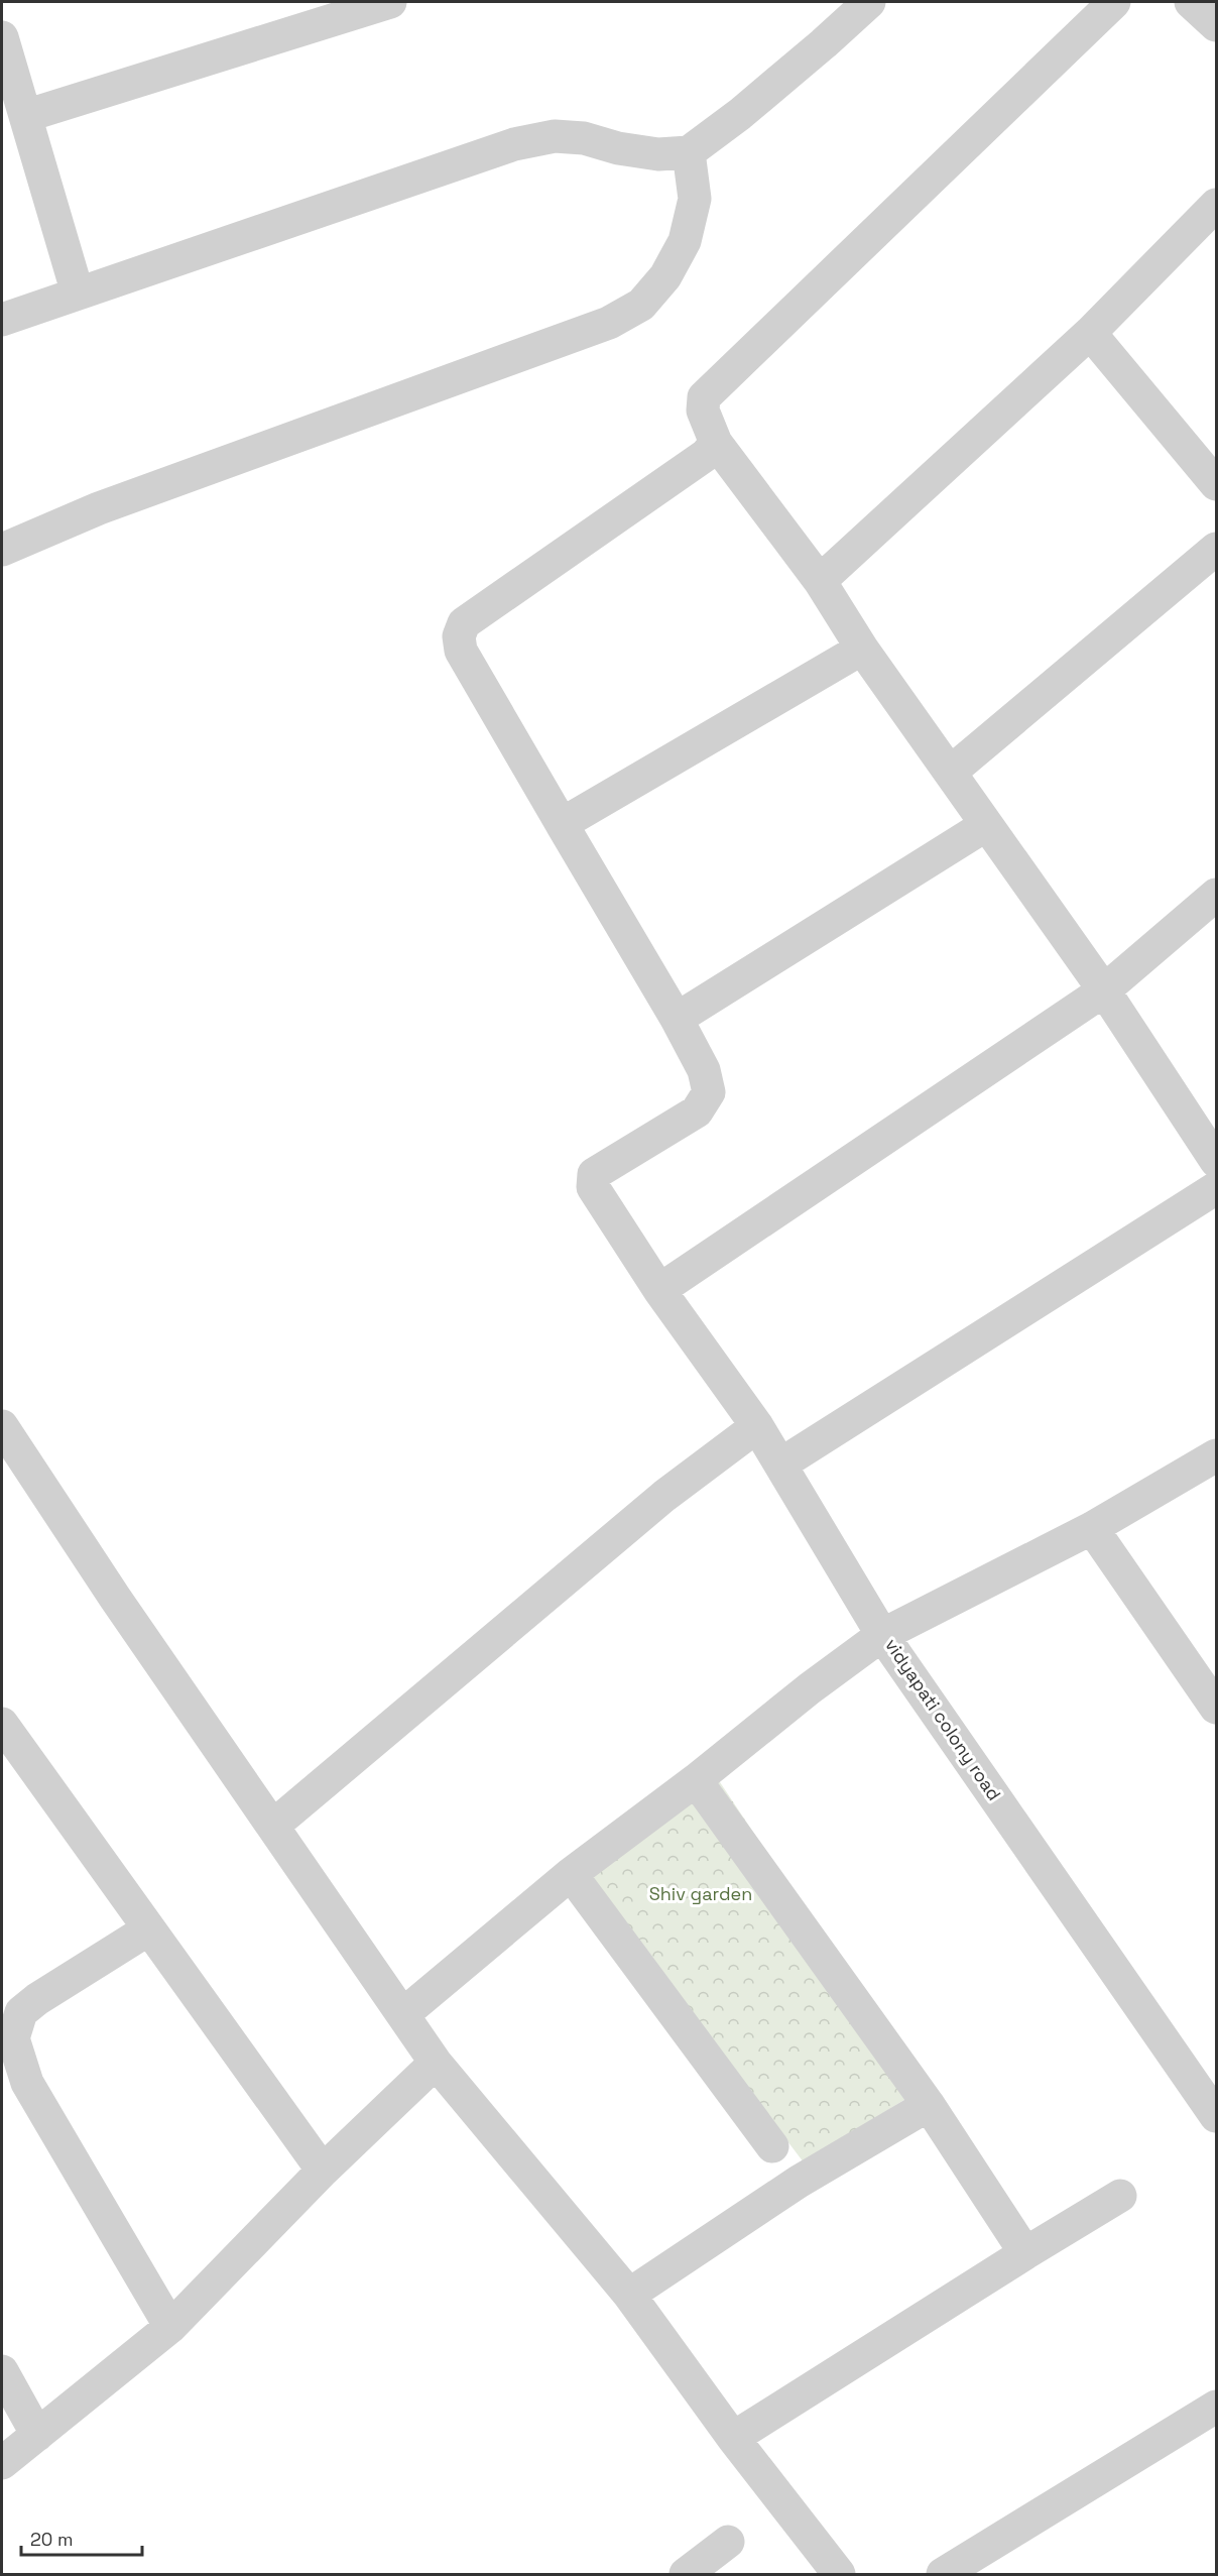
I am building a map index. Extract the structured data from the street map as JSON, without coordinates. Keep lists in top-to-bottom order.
{
  "streets": {
    "street": ["vidyapati colony road"]
  },
  "parks": ["Shiv garden"],
  "scale_bar": "20 m"
}
